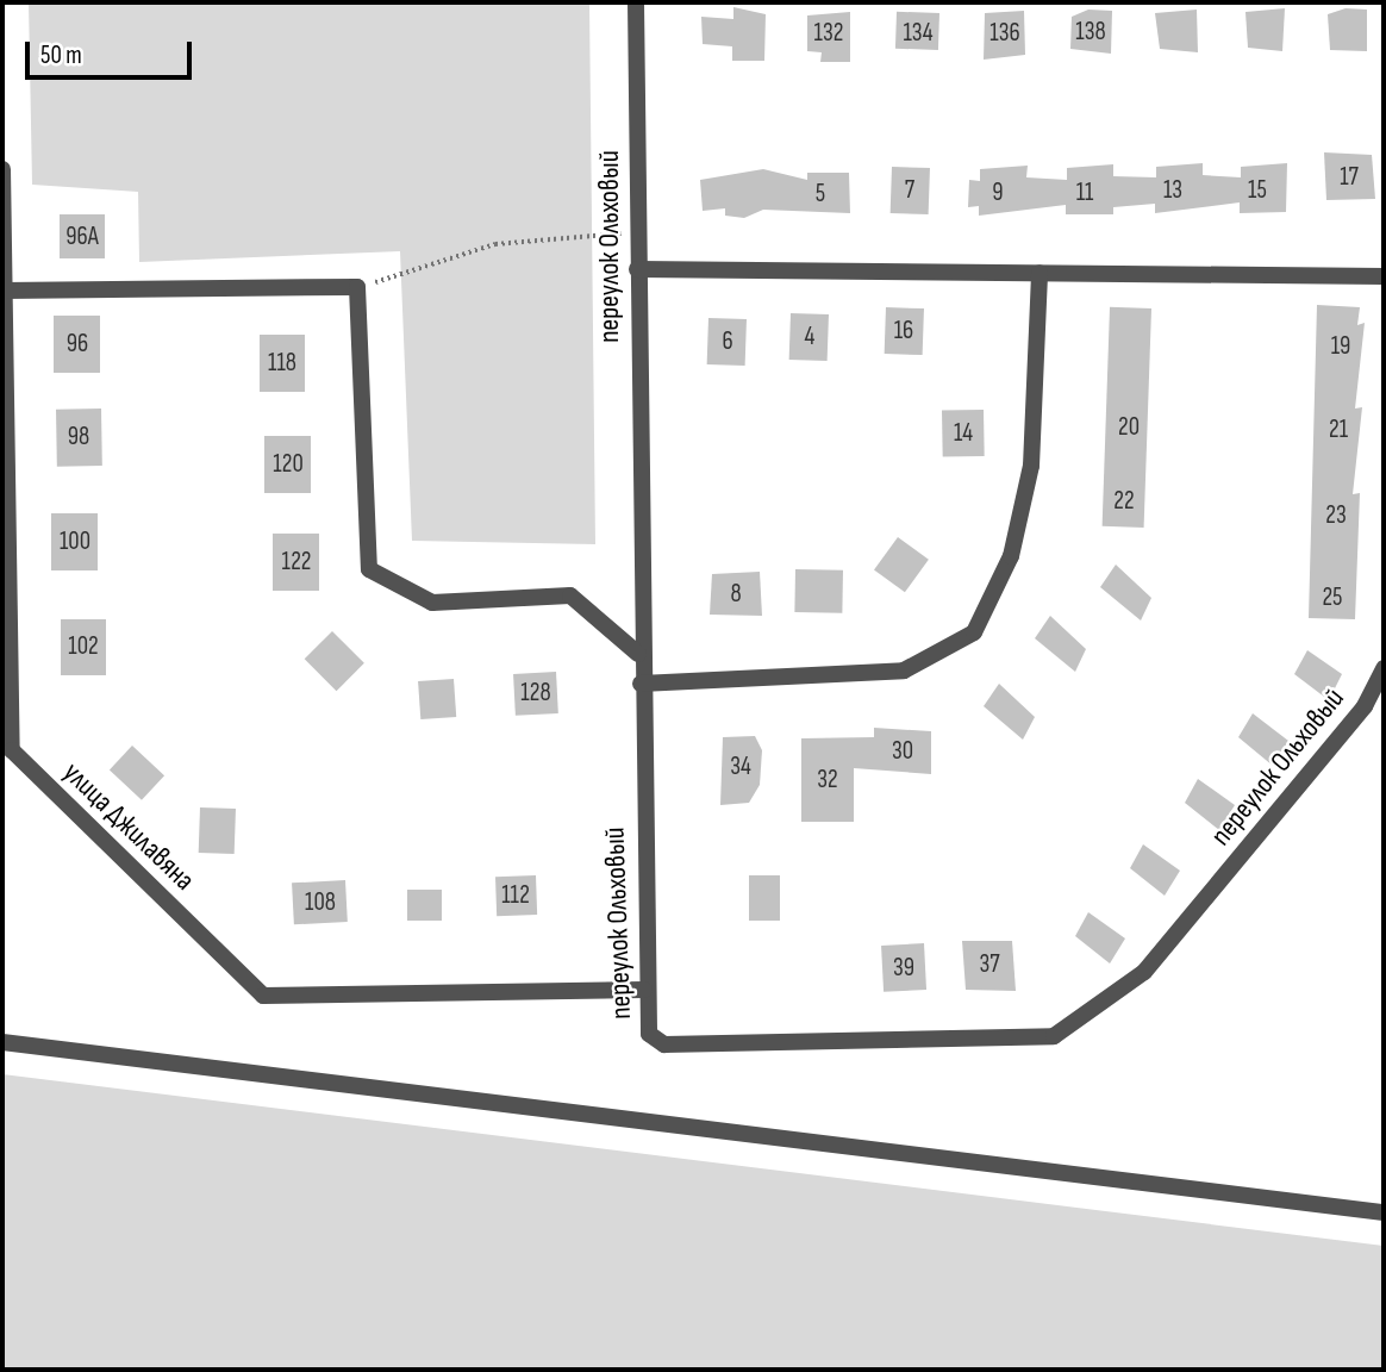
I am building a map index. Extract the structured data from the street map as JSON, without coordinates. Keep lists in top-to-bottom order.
{
  "streets": {
    "street": ["переулок Ольховый", "улица Джилавяна"]
  },
  "crossings": [
    ["переулок Ольховый", "улица Джилавяна"]
  ],
  "house_numbers": [
    "138",
    "132",
    "134",
    "136",
    "17",
    "7",
    "13",
    "15",
    "9",
    "11",
    "5",
    "96А",
    "16",
    "4",
    "6",
    "96",
    "19",
    "118",
    "20",
    "21",
    "14",
    "98",
    "120",
    "22",
    "23",
    "100",
    "122",
    "8",
    "25",
    "102",
    "128",
    "30",
    "34",
    "32",
    "112",
    "108",
    "37",
    "39"
  ],
  "scale_bar": "50 m"
}
